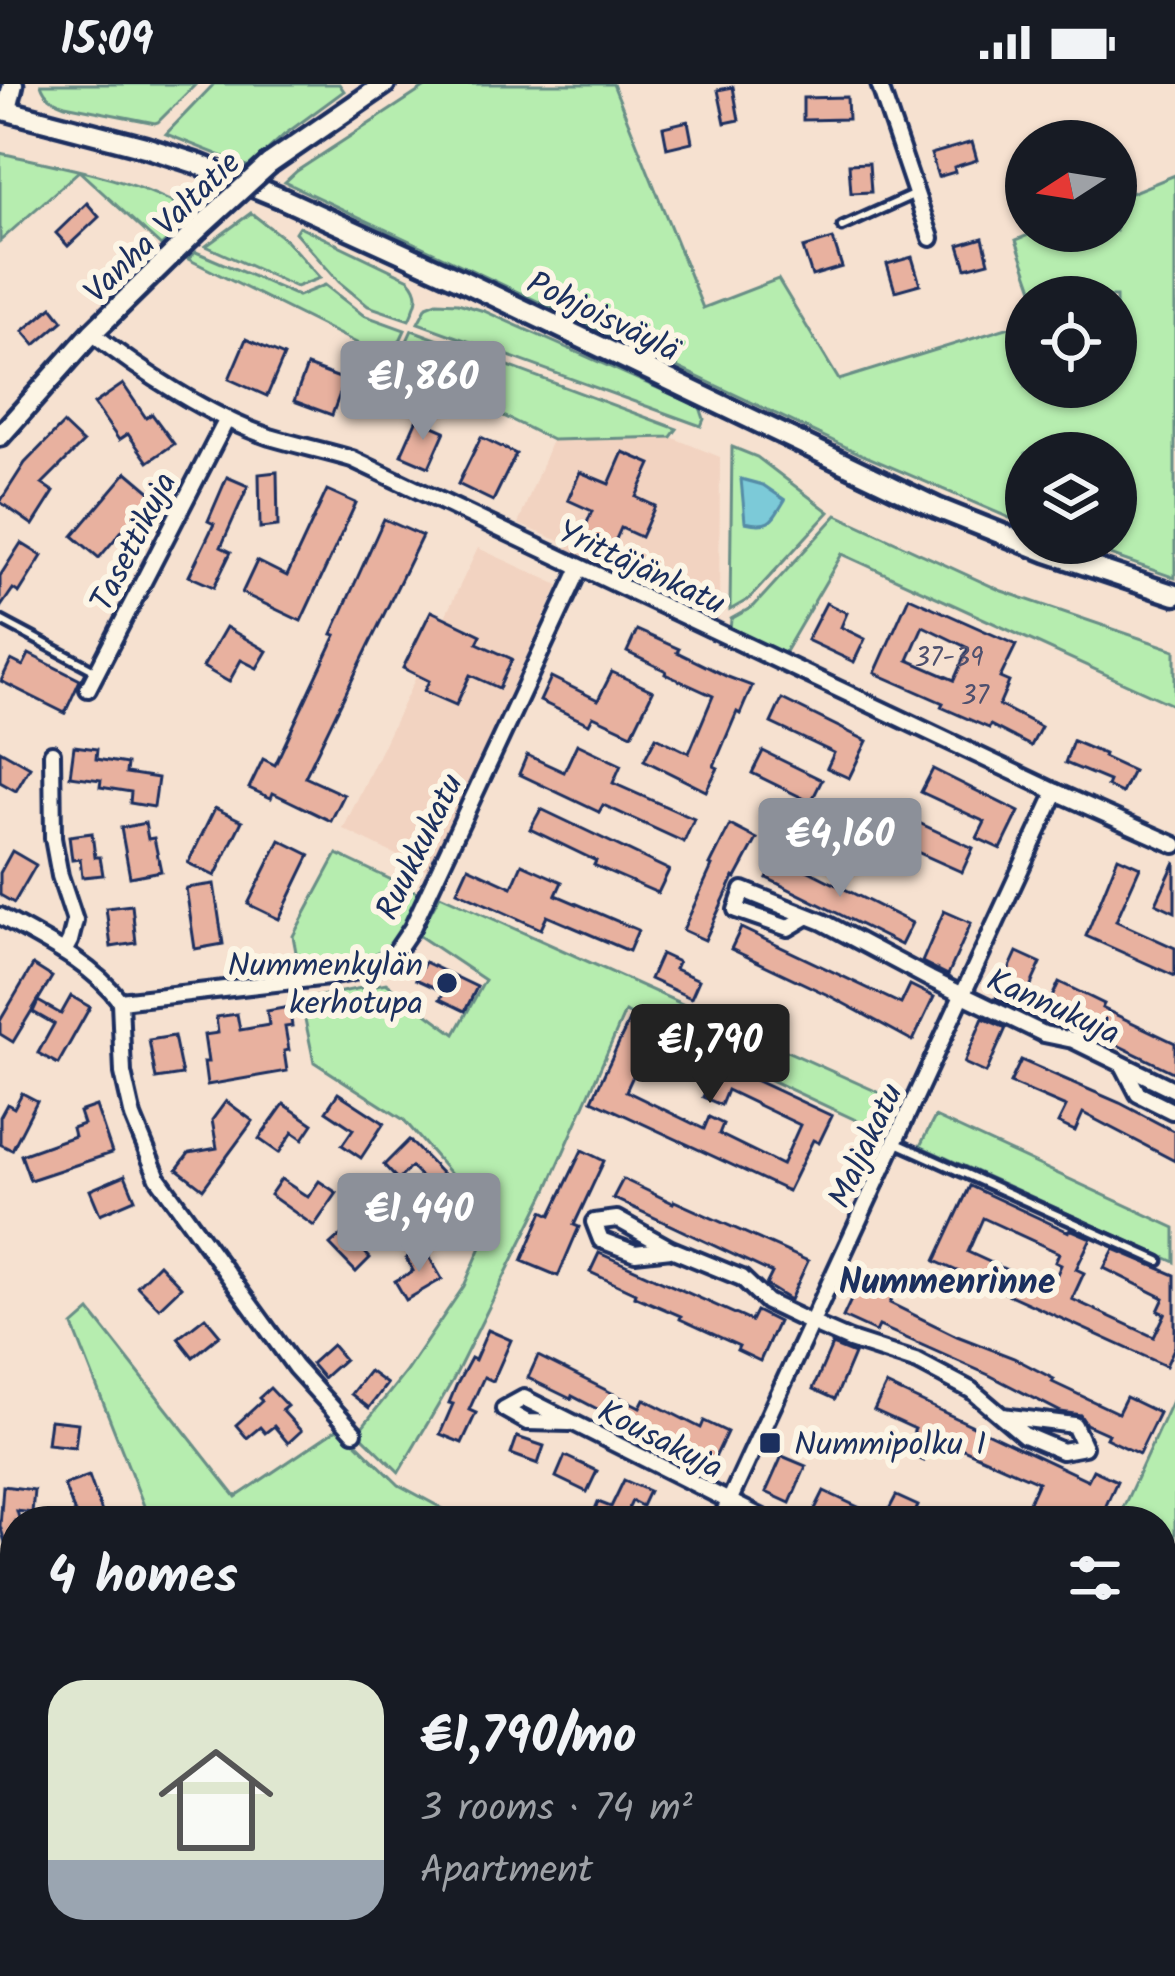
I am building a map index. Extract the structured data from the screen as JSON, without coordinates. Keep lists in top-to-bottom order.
{
  "streets": {
    "street": [
      "Vanha Valtatie",
      "Pohjoisväylä",
      "Tasettikuja",
      "Yrittäjänkatu",
      "Ruukkukatu",
      "Kannukuja",
      "Maljakatu",
      "Kousakuja"
    ]
  },
  "crossings": [
    ["Vanha Valtatie", "Yrittäjänkatu"],
    ["Tasettikuja", "Yrittäjänkatu"],
    ["Yrittäjänkatu", "Ruukkukatu"],
    ["Yrittäjänkatu", "Maljakatu"],
    ["Kannukuja", "Maljakatu"],
    ["Maljakatu", "Kousakuja"]
  ],
  "districts": ["Nummenrinne"],
  "places": {
    "other": ["Nummenkylän kerhotupa"],
    "transit": ["Nummipolku I"]
  },
  "house_numbers": ["37-39", "37"],
  "north": "left",
  "page": {
    "status": "15:09",
    "price": [
      "€1,860",
      "€4,160",
      "€1,790",
      "€1,440"
    ],
    "heading": "4 homes",
    "list": [
      {
        "name": "€1,790/mo",
        "note": "3 rooms · 74 m² · Apartment"
      }
    ]
  }
}
